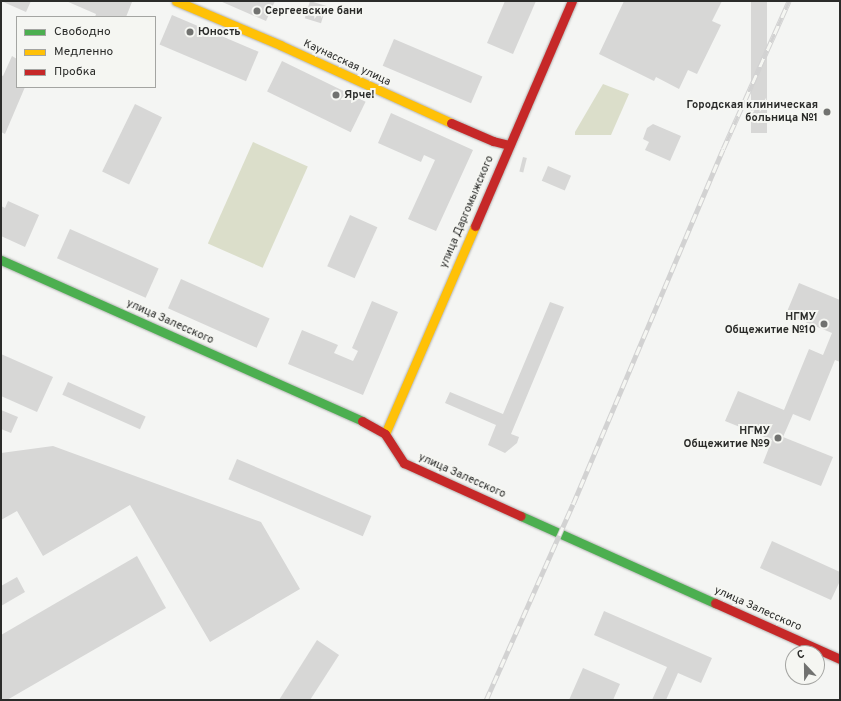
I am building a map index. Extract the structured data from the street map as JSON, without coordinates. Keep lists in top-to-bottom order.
{
  "streets": {
    "main road": ["Каунасская улица", "улица Даргомыжского", "улица Залесского"]
  },
  "crossings": [
    ["Каунасская улица", "улица Даргомыжского"],
    ["улица Даргомыжского", "улица Залесского"]
  ],
  "places": [
    "Сергеевские бани",
    "Юность",
    "Ярче!",
    "Городская клиническая больница №1",
    "НГМУ Общежитие №10",
    "НГМУ Общежитие №9"
  ],
  "legend": ["Свободно", "Медленно", "Пробка"],
  "north": "top"
}
